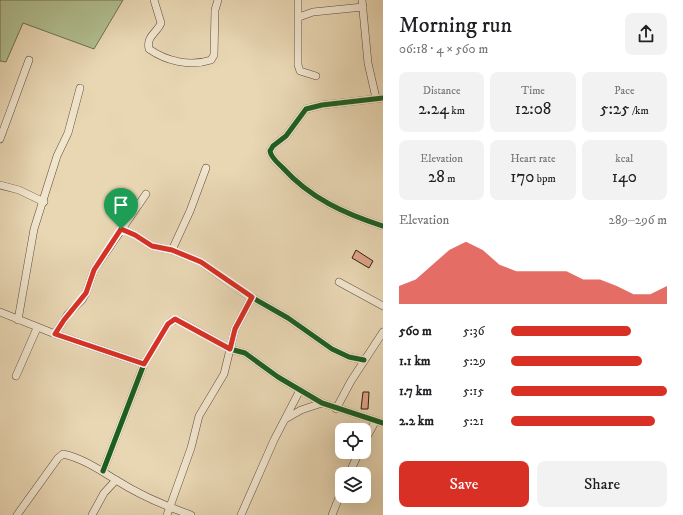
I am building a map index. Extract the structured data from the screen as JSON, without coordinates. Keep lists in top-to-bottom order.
{
  "page": {
    "heading": ["Morning run", "06:18 · 4 × 560 m"],
    "stats": [
      ["Distance", "2.24 km"],
      ["Time", "12:08"],
      ["Pace", "5:25 /km"],
      ["Elevation", "28 m"],
      ["Heart rate", "170 bpm"],
      ["kcal", "140"]
    ],
    "chart": ["Elevation", "289–296 m"],
    "list": [
      {
        "name": "560 m",
        "note": "5:36"
      },
      {
        "name": "1.1 km",
        "note": "5:29"
      },
      {
        "name": "1.7 km",
        "note": "5:15"
      },
      {
        "name": "2.2 km",
        "note": "5:21"
      }
    ],
    "buttons": ["Save", "Share"]
  }
}
